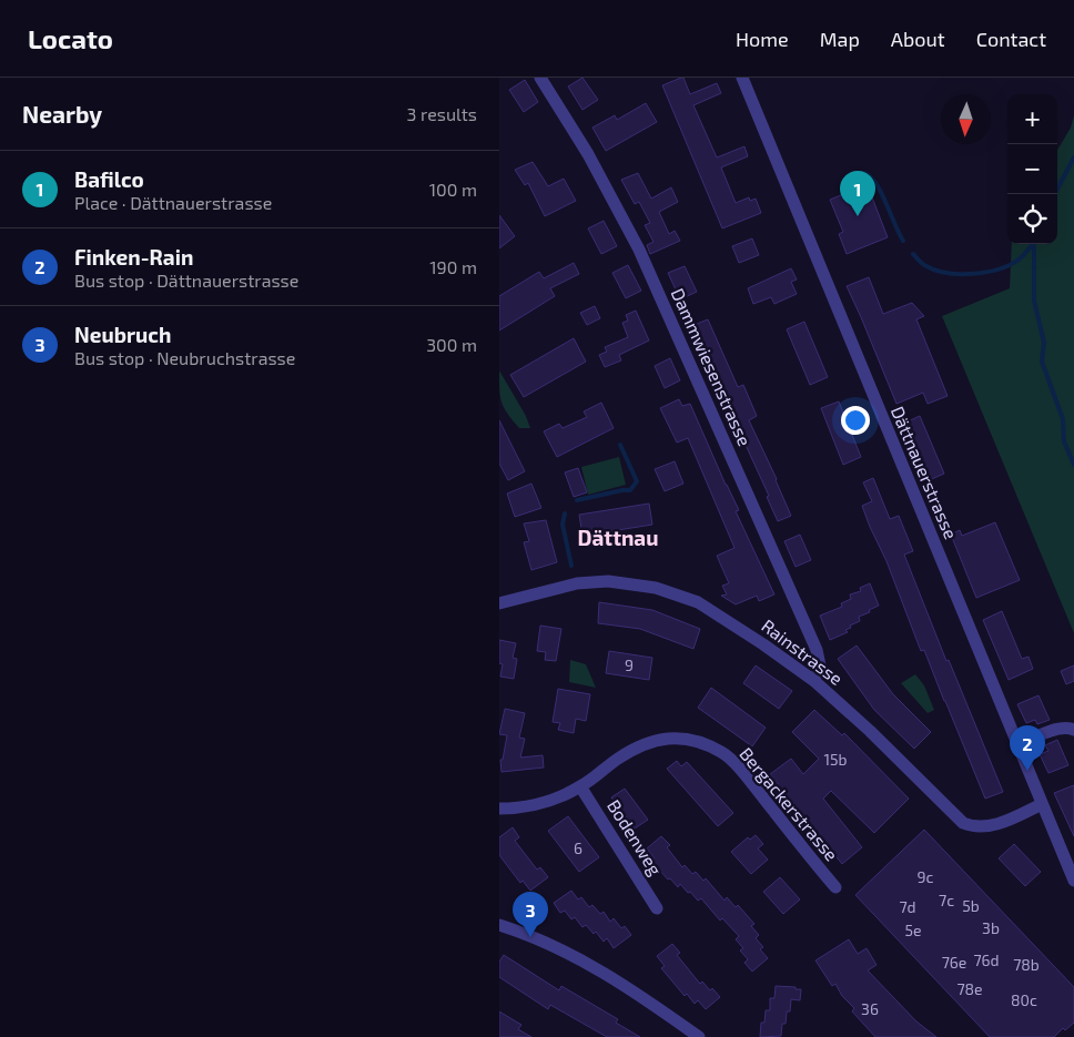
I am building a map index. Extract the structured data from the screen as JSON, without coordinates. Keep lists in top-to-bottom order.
{
  "streets": {
    "street": [
      "Dammwiesenstrasse",
      "Dättnauerstrasse",
      "Rainstrasse",
      "Bergackerstrasse",
      "Bodenweg"
    ]
  },
  "crossings": [
    ["Dammwiesenstrasse", "Rainstrasse"],
    ["Dättnauerstrasse", "Rainstrasse"],
    ["Bergackerstrasse", "Bodenweg"]
  ],
  "districts": ["Dättnau"],
  "house_numbers": [
    "9",
    "15b",
    "6",
    "9c",
    "7c",
    "5b",
    "7d",
    "3b",
    "5e",
    "76d",
    "76e",
    "78b",
    "78e",
    "80c",
    "36"
  ],
  "north": "bottom",
  "page": {
    "header": "Locato",
    "nav": [
      "Home",
      "Map",
      "About",
      "Contact"
    ],
    "heading": ["Nearby", "3 results"],
    "map_buttons": ["+", "−"],
    "list": [
      {
        "mark": "1",
        "name": "Bafilco",
        "note": "Place · Dättnauerstrasse",
        "value": "100 m"
      },
      {
        "mark": "2",
        "name": "Finken-Rain",
        "note": "Bus stop · Dättnauerstrasse",
        "value": "190 m"
      },
      {
        "mark": "3",
        "name": "Neubruch",
        "note": "Bus stop · Neubruchstrasse",
        "value": "300 m"
      }
    ],
    "pins": ["1", "2", "3"]
  }
}
